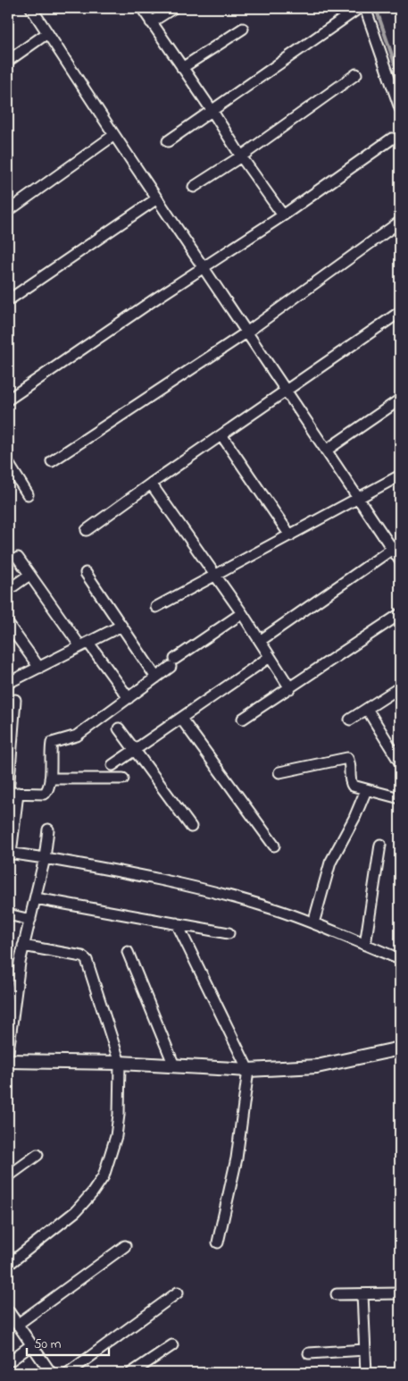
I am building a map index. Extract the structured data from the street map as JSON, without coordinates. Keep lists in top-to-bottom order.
{
  "scale_bar": "50 m"
}
